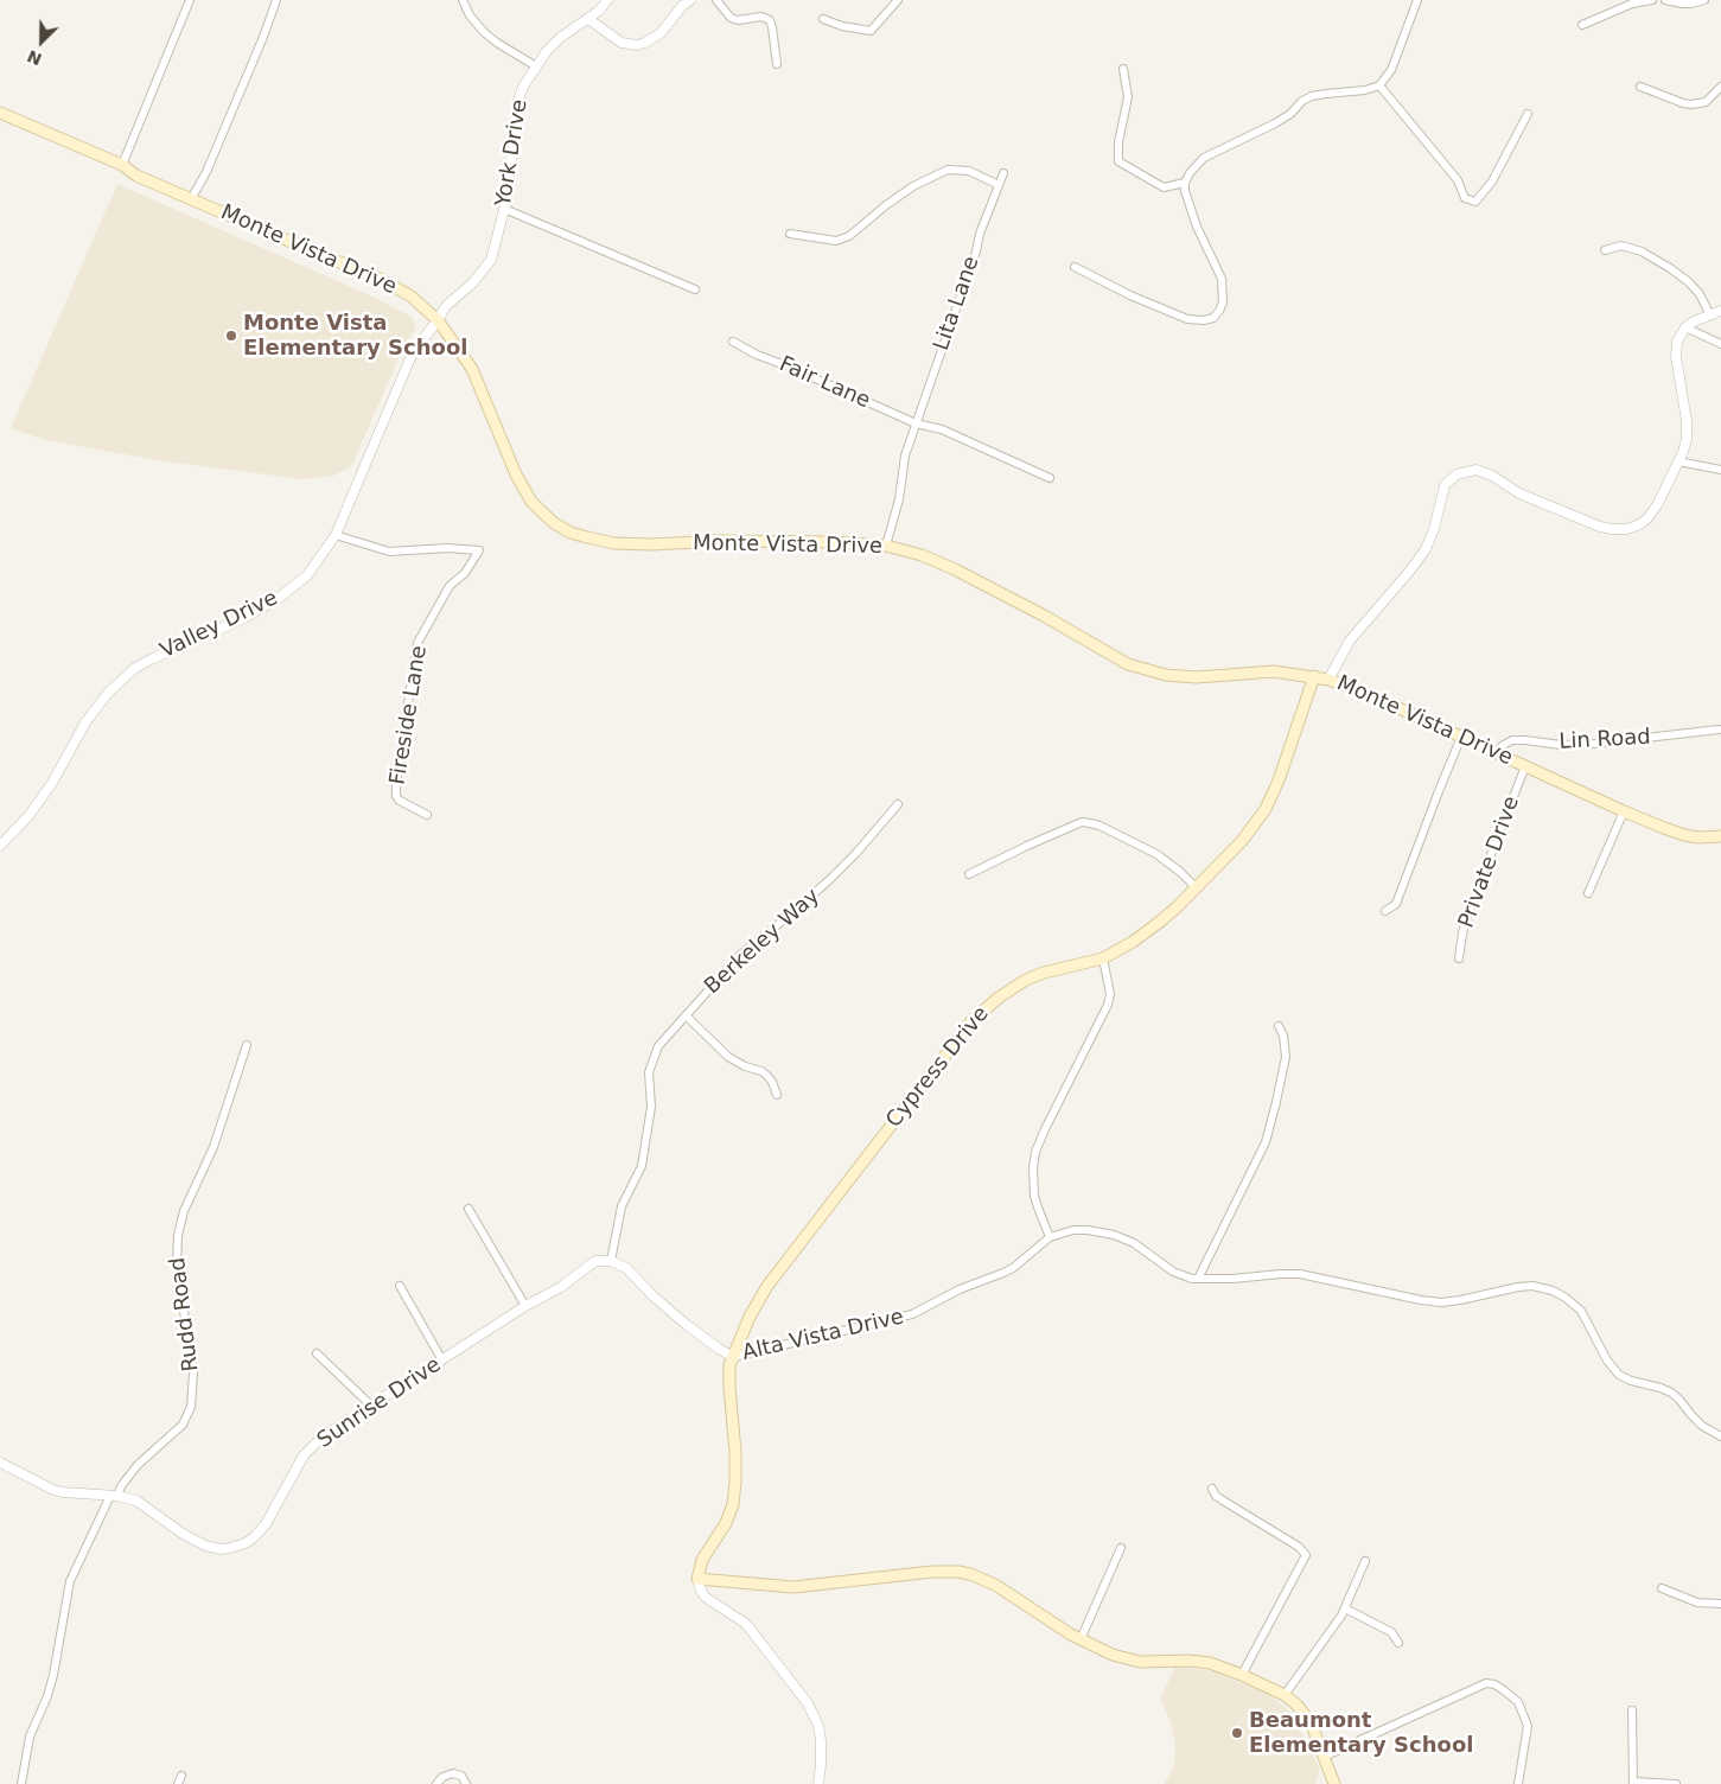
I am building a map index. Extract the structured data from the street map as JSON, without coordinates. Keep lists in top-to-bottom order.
{
  "streets": {
    "main road": ["Monte Vista Drive", "Cypress Drive", "Alta Vista Drive"],
    "street": [
      "York Drive",
      "Lita Lane",
      "Fair Lane",
      "Valley Drive",
      "Fireside Lane",
      "Lin Road",
      "Private Drive",
      "Berkeley Way",
      "Rudd Road",
      "Sunrise Drive"
    ]
  },
  "crossings": [
    ["York Drive", "Monte Vista Drive"],
    ["York Drive", "Valley Drive"],
    ["Monte Vista Drive", "Lita Lane"],
    ["Monte Vista Drive", "Valley Drive"],
    ["Monte Vista Drive", "Lin Road"],
    ["Monte Vista Drive", "Private Drive"],
    ["Monte Vista Drive", "Cypress Drive"],
    ["Lita Lane", "Fair Lane"],
    ["Valley Drive", "Fireside Lane"],
    ["Berkeley Way", "Sunrise Drive"],
    ["Cypress Drive", "Alta Vista Drive"],
    ["Rudd Road", "Sunrise Drive"]
  ],
  "places": ["Monte Vista Elementary School", "Beaumont Elementary School"],
  "north": "bottom left"
}
